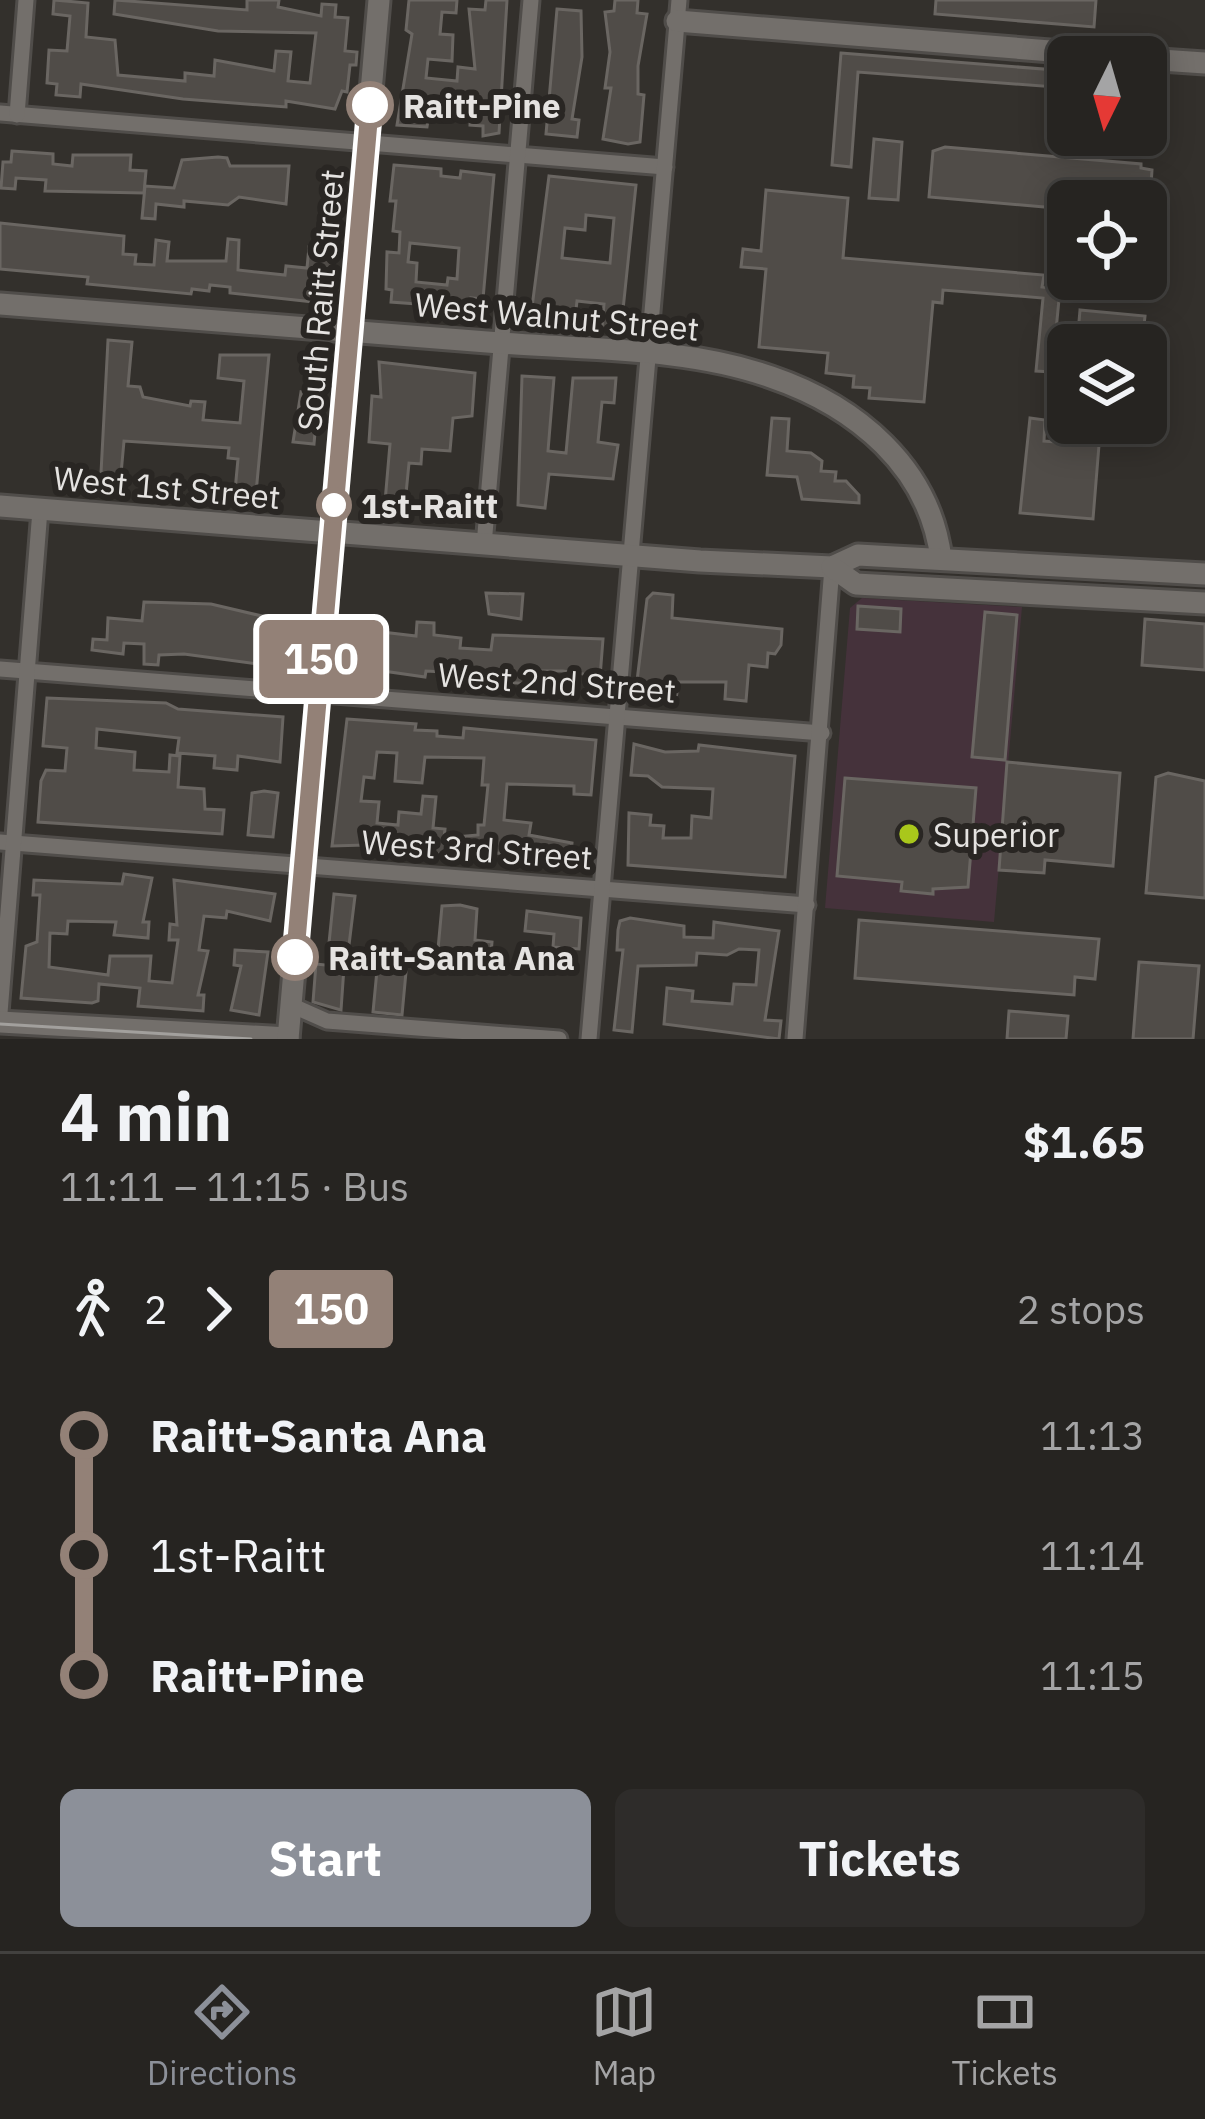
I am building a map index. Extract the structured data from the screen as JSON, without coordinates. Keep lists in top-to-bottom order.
{
  "streets": {
    "street": [
      "South Raitt Street",
      "West Walnut Street",
      "West 1st Street",
      "West 2nd Street",
      "West 3rd Street"
    ]
  },
  "crossings": [
    ["South Raitt Street", "West Walnut Street"],
    ["South Raitt Street", "West 1st Street"],
    ["South Raitt Street", "West 2nd Street"],
    ["South Raitt Street", "West 3rd Street"],
    ["West Walnut Street", "West 1st Street"]
  ],
  "places": [
    "Raitt-Pine",
    "1st-Raitt",
    "Superior",
    "Raitt-Santa Ana"
  ],
  "lines": ["bus line 150"],
  "north": "bottom",
  "page": {
    "on_map": "150",
    "heading": ["4 min", "11:11 – 11:15 · Bus", "$1.65"],
    "legs": ["2", "150", "2 stops"],
    "list": [
      {
        "name": "Raitt-Santa Ana",
        "value": "11:13"
      },
      {
        "name": "1st-Raitt",
        "value": "11:14"
      },
      {
        "name": "Raitt-Pine",
        "value": "11:15"
      }
    ],
    "buttons": ["Start", "Tickets"],
    "tabs": ["Directions", "Map", "Tickets"]
  }
}
